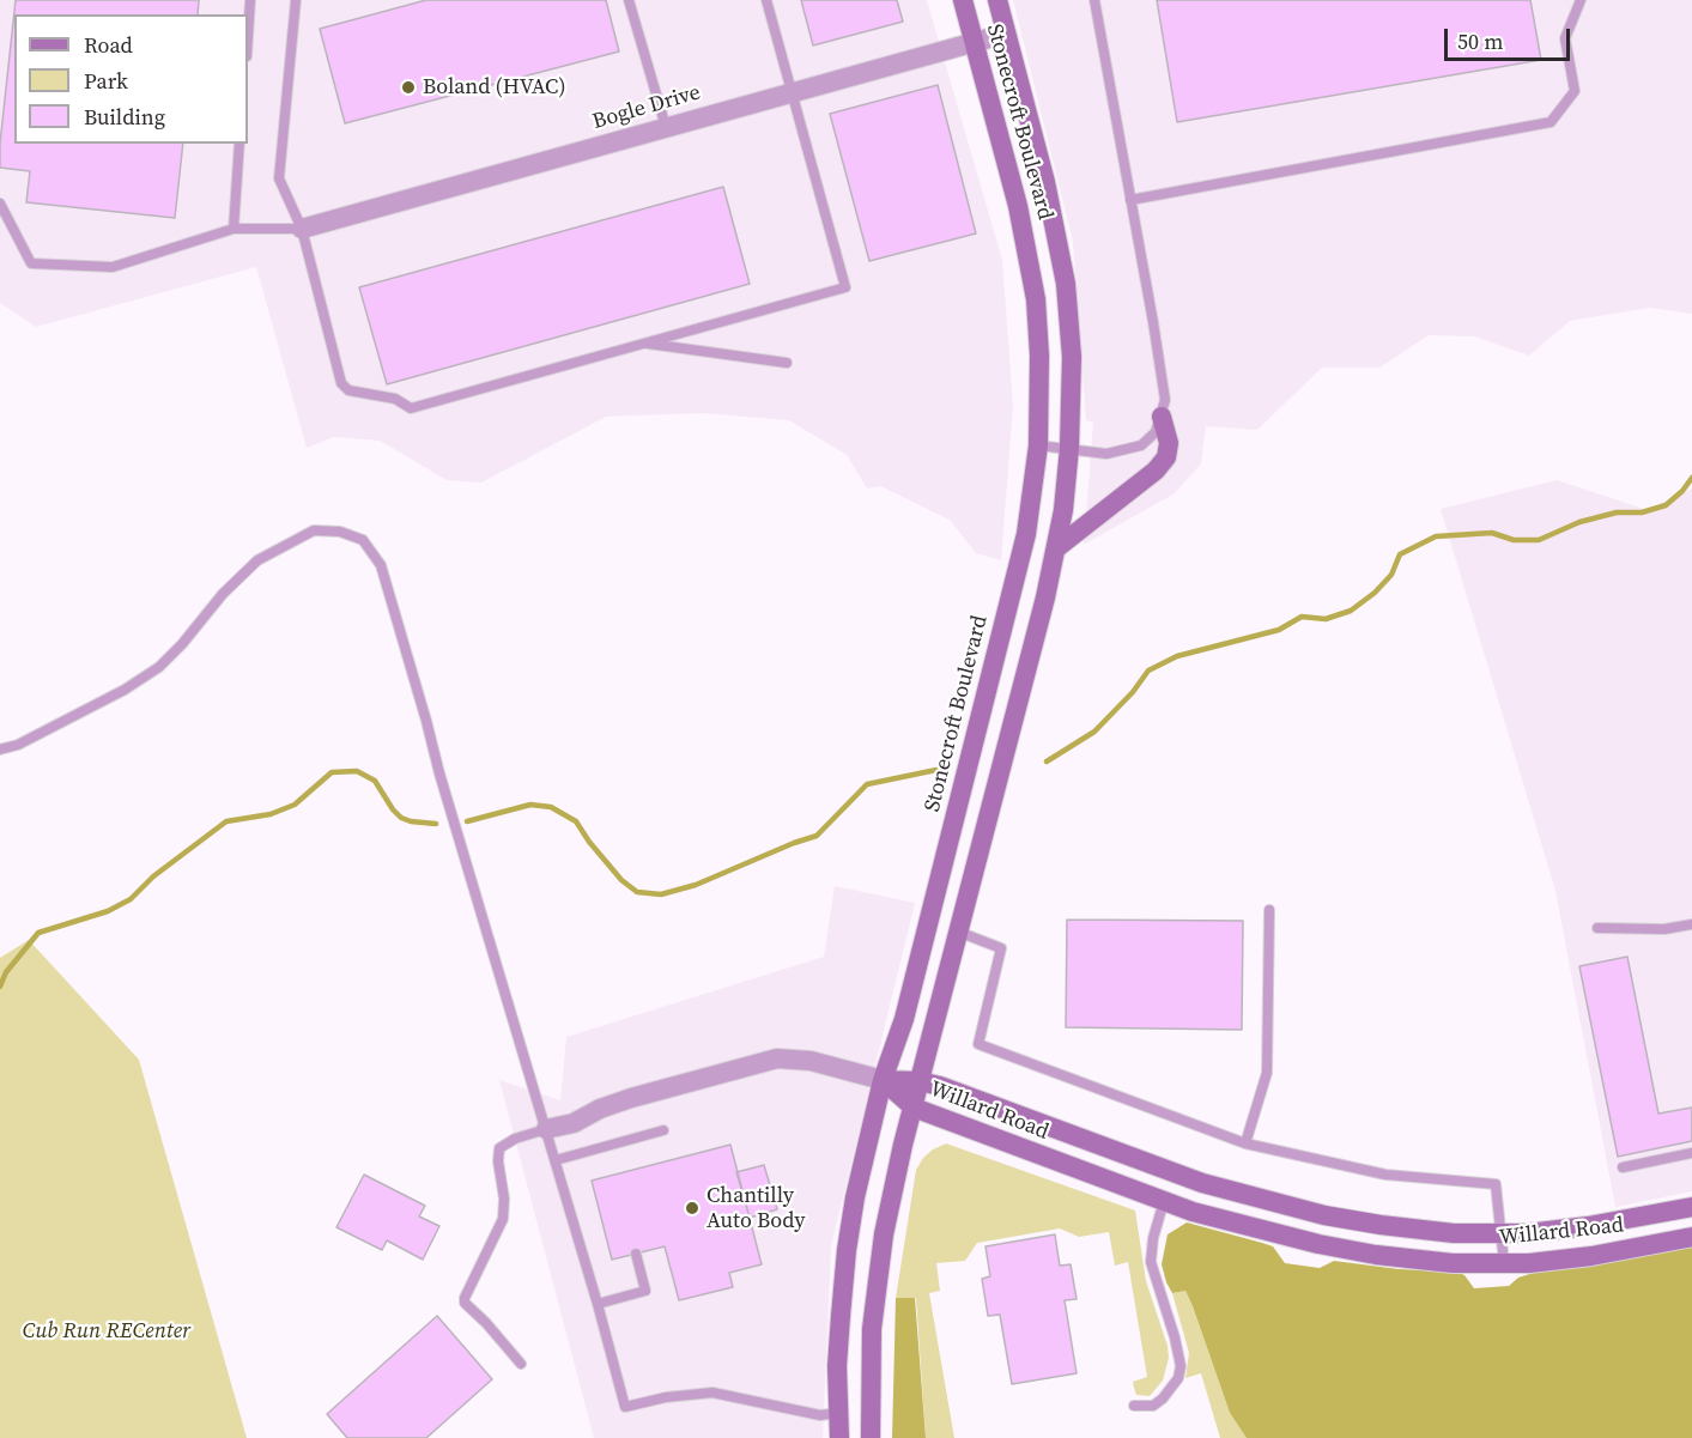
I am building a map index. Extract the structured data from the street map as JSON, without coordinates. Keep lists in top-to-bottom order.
{
  "streets": {
    "main road": ["Stonecroft Boulevard", "Willard Road"],
    "street": ["Bogle Drive"]
  },
  "crossings": [
    ["Bogle Drive", "Stonecroft Boulevard"],
    ["Stonecroft Boulevard", "Willard Road"]
  ],
  "parks": ["Cub Run RECenter"],
  "places": ["Boland (HVAC)", "Chantilly Auto Body"],
  "legend": ["Road", "Park", "Building"],
  "scale_bar": "50 m"
}
